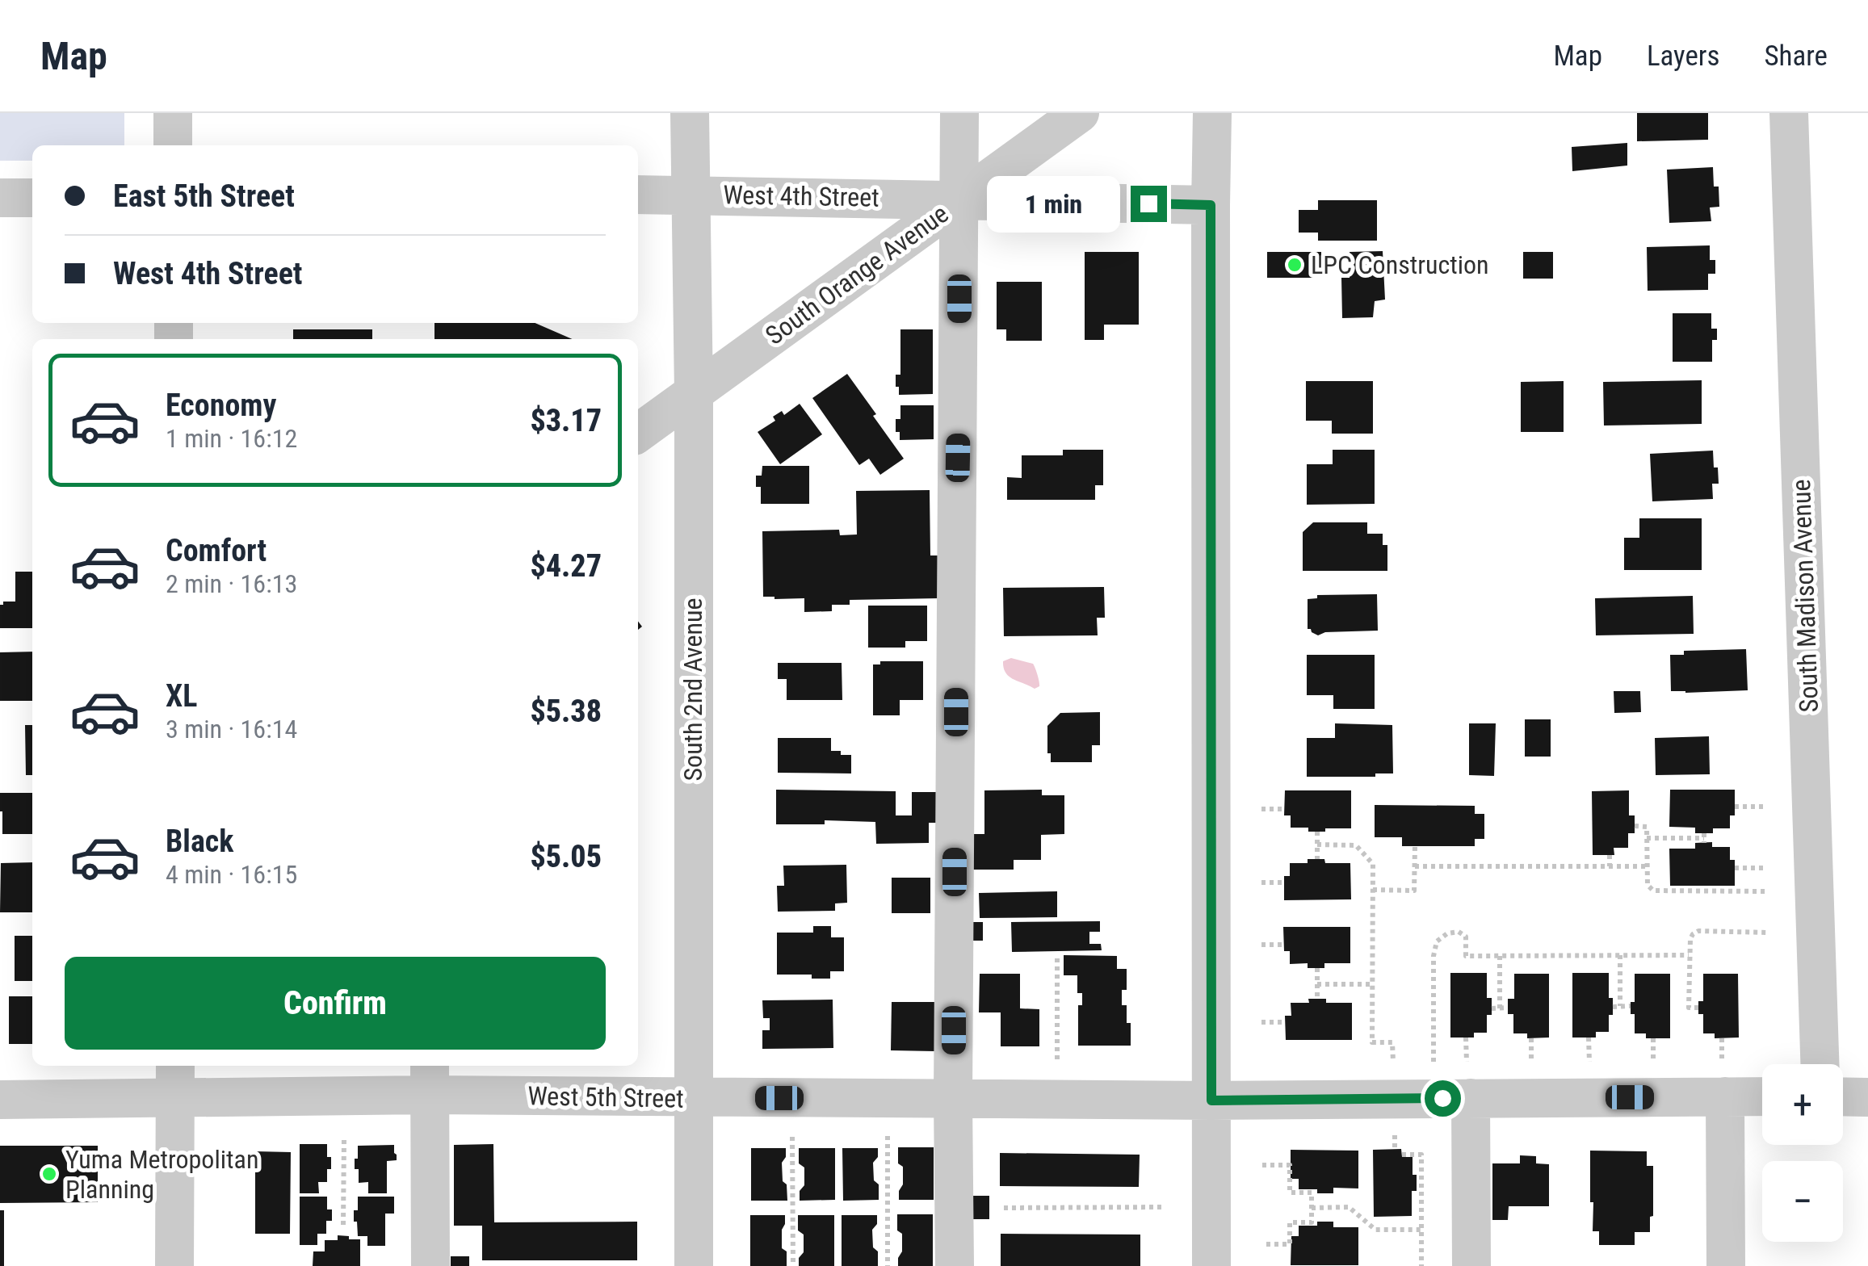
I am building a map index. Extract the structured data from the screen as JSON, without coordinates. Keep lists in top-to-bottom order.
{
  "streets": {
    "street": [
      "West 4th Street",
      "South Orange Avenue",
      "South Madison Avenue",
      "South 2nd Avenue",
      "West 5th Street"
    ]
  },
  "crossings": [
    ["West 4th Street", "South Orange Avenue"],
    ["West 4th Street", "South 2nd Avenue"],
    ["South Orange Avenue", "South 2nd Avenue"],
    ["South 2nd Avenue", "West 5th Street"]
  ],
  "places": ["LPC Construction", "Yuma Metropolitan Planning"],
  "page": {
    "header": "Map",
    "nav": ["Map", "Layers", "Share"],
    "banner": ["East 5th Street", "West 4th Street"],
    "bubble": "1 min",
    "list": [
      {
        "name": "Economy",
        "note": "1 min · 16:12",
        "value": "$3.17"
      },
      {
        "name": "Comfort",
        "note": "2 min · 16:13",
        "value": "$4.27"
      },
      {
        "name": "XL",
        "note": "3 min · 16:14",
        "value": "$5.38"
      },
      {
        "name": "Black",
        "note": "4 min · 16:15",
        "value": "$5.05"
      }
    ],
    "buttons": "Confirm",
    "map_buttons": ["+", "−"]
  }
}
